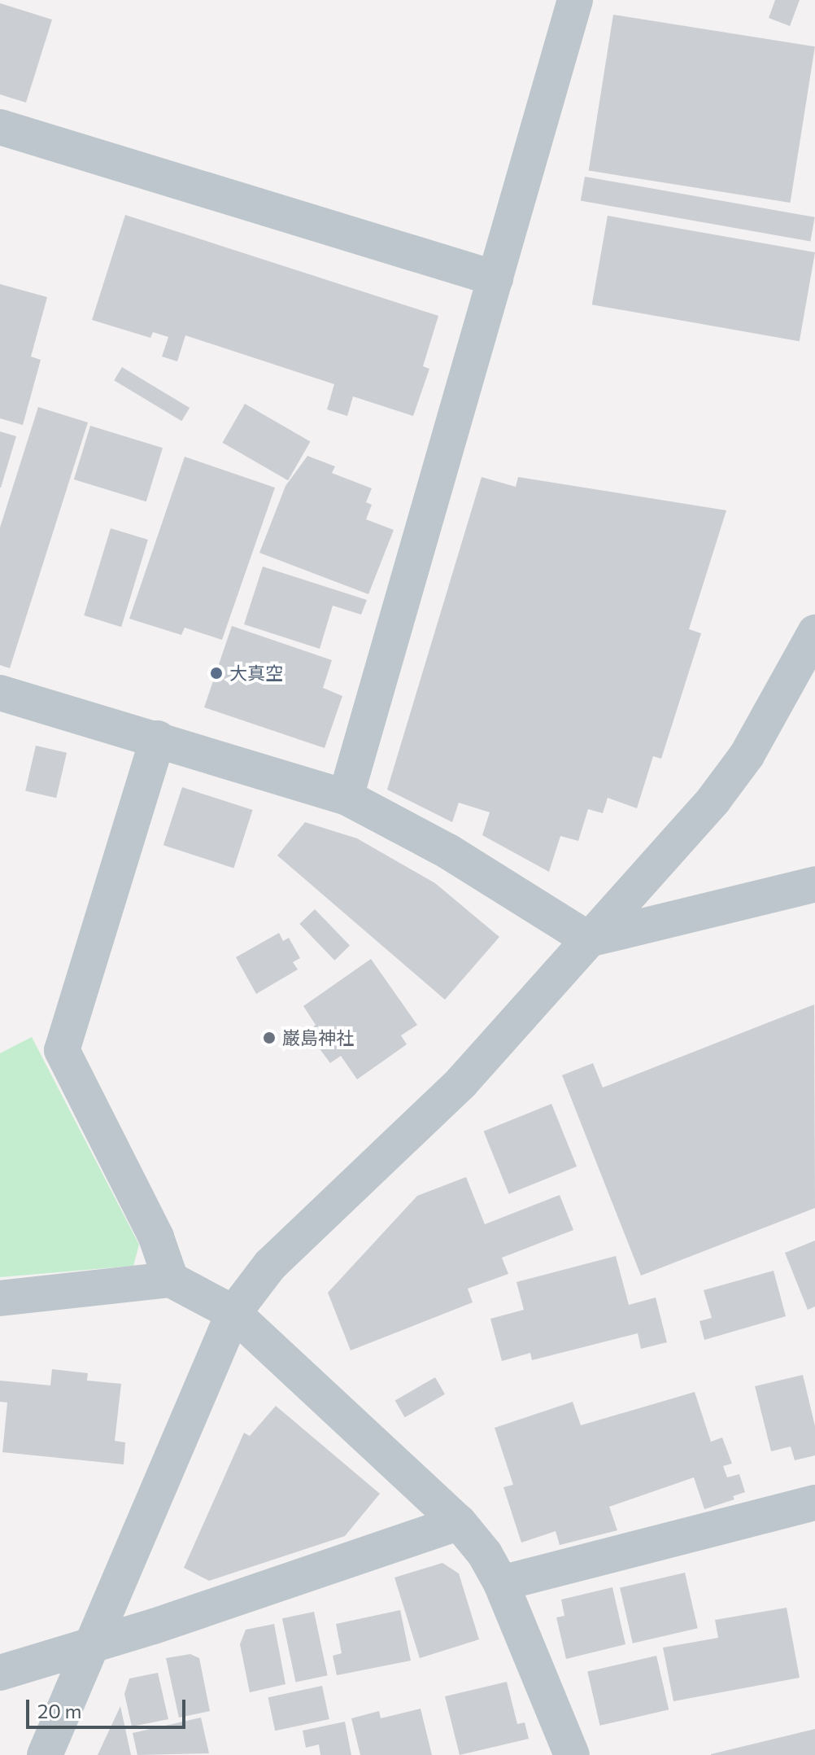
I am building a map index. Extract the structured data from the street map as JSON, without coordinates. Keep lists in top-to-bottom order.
{
  "places": ["大真空", "巌島神社"],
  "scale_bar": "20 m"
}
